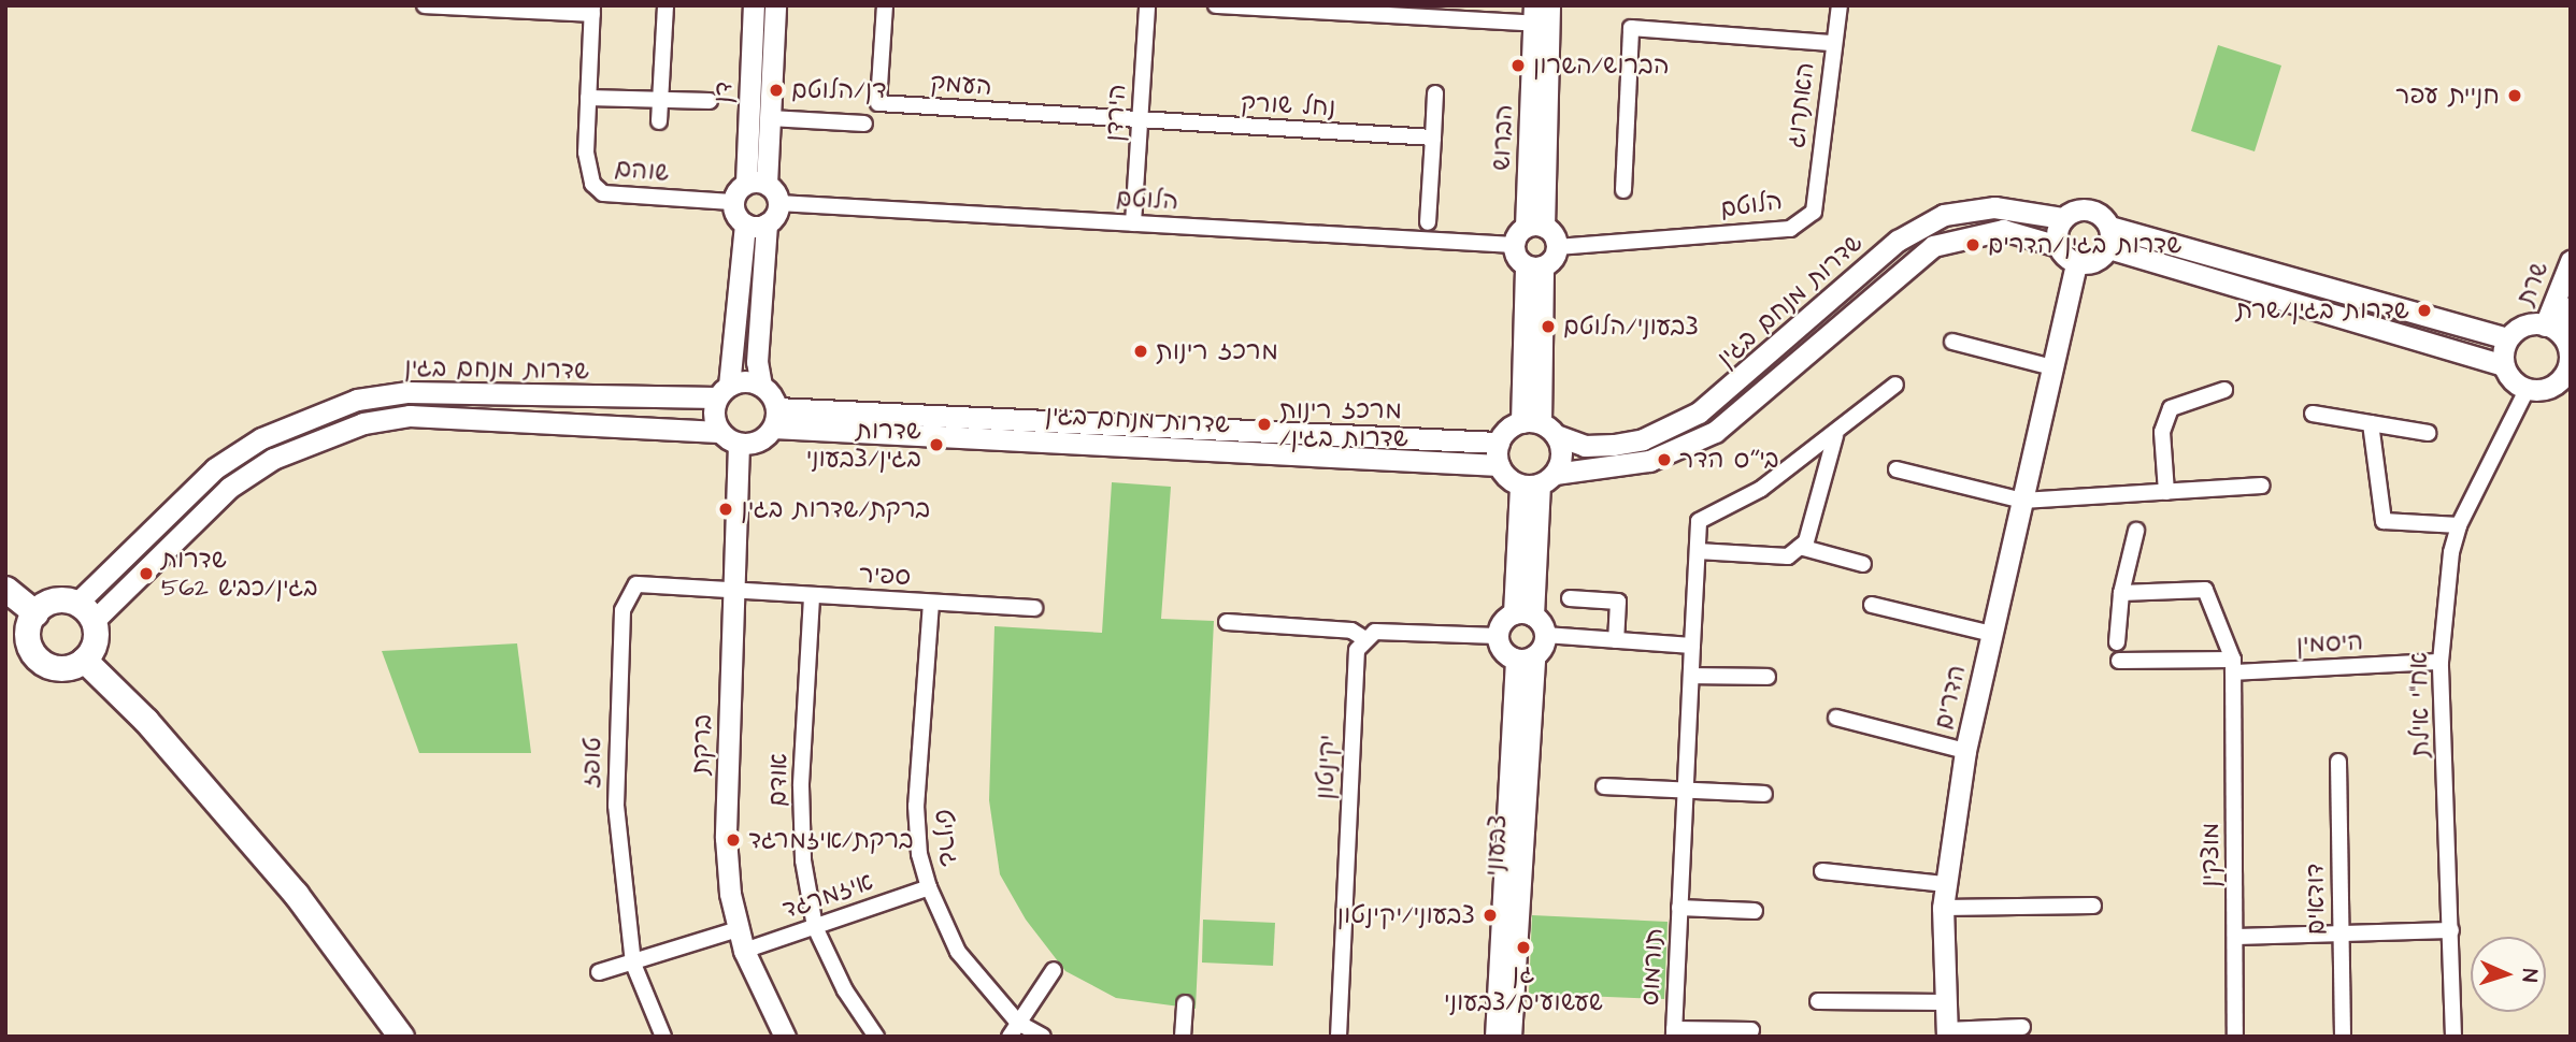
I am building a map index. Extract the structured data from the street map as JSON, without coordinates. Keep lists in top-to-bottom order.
{
  "streets": {
    "street": [
      "העמק",
      "דן",
      "נחל שורק",
      "האתרוג",
      "הירדן",
      "הברוש",
      "שוהם",
      "הלוטם",
      "שרת",
      "שדרות מנחם בגין",
      "ספיר",
      "היסמין",
      "הדרים",
      "אח\"י אילת",
      "ברקת",
      "טופז",
      "יקינטון",
      "אודם",
      "גרניט",
      "צבעוני",
      "מוצקין",
      "איזמרגד",
      "דודאים",
      "תורמוס"
    ]
  },
  "crossings": [
    ["העמק", "נחל שורק"],
    ["העמק", "הירדן"],
    ["דן", "שוהם"],
    ["דן", "הלוטם"],
    ["נחל שורק", "הירדן"],
    ["האתרוג", "הלוטם"],
    ["הירדן", "הלוטם"],
    ["שוהם", "הלוטם"],
    ["שרת", "אח\"י אילת"],
    ["שדרות מנחם בגין", "הדרים"],
    ["שדרות מנחם בגין", "ברקת"],
    ["ספיר", "ברקת"],
    ["ספיר", "טופז"],
    ["ספיר", "אודם"],
    ["ספיר", "גרניט"],
    ["היסמין", "אח\"י אילת"],
    ["היסמין", "מוצקין"],
    ["ברקת", "טופז"],
    ["ברקת", "איזמרגד"],
    ["אודם", "איזמרגד"],
    ["גרניט", "איזמרגד"]
  ],
  "places": [
    "הברוש/השרון",
    "דן/הלוטם",
    "חניית עפר",
    "שדרות בגין/הדרים",
    "שדרות בגין/שרת",
    "צבעוני/הלוטם",
    "מרכז רינות",
    "מרכז רינות /שדרות בגין",
    "שדרות בגין/צבעוני",
    "בי״ס הדר",
    "ברקת/שדרות בגין",
    "שדרות בגין/כביש 562",
    "ברקת/איזמרגד",
    "צבעוני/יקינטון",
    "גן שעשועים/צבעוני"
  ],
  "north": "right"
}
